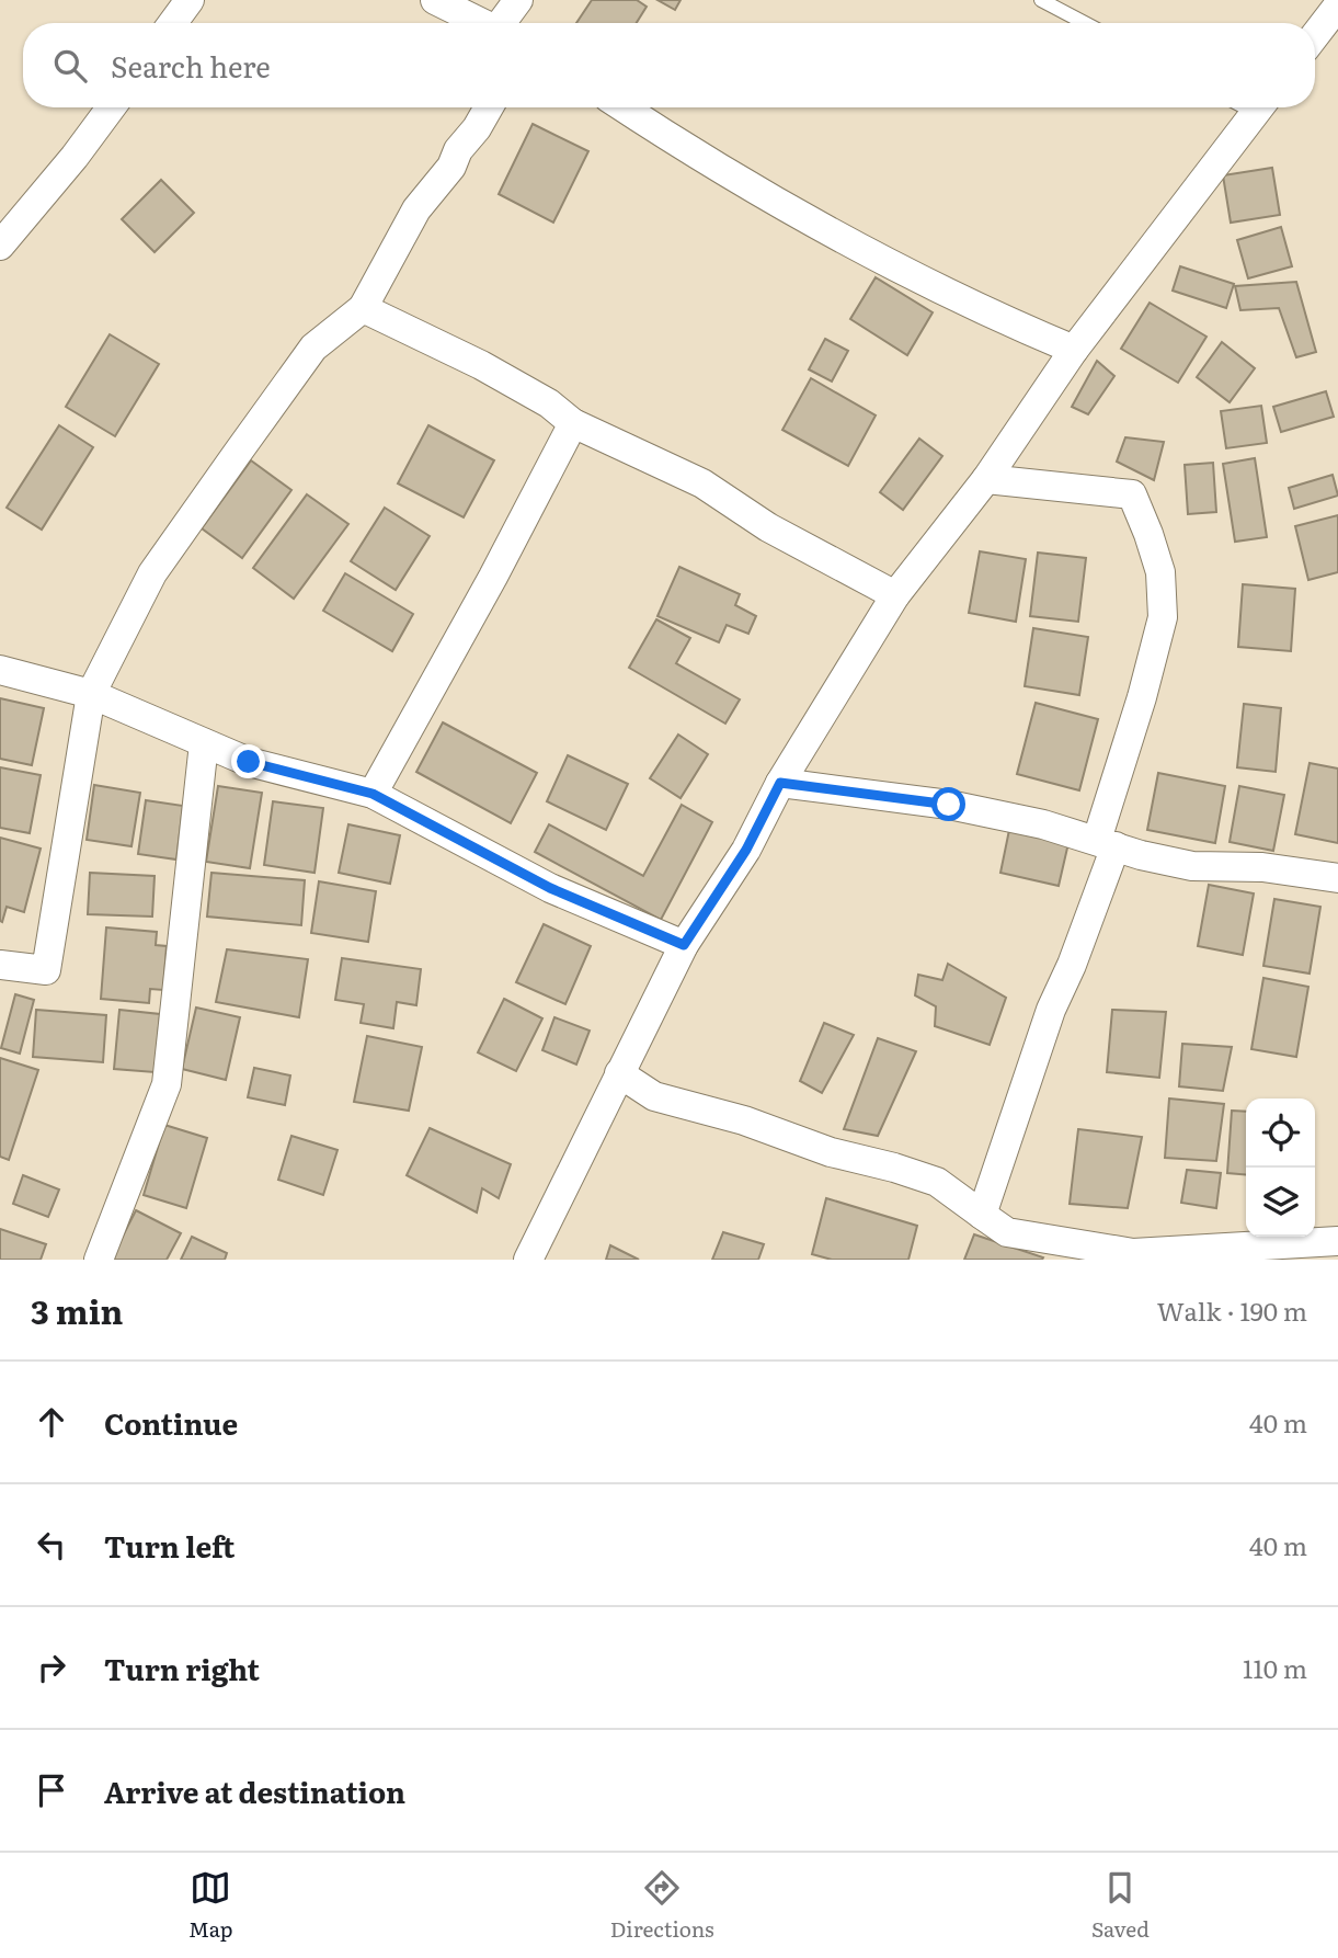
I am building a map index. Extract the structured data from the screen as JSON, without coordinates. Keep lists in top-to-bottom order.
{
  "page": {
    "search": "Search here",
    "heading": ["3 min", "Walk · 190 m"],
    "list": [
      ["Continue", "40 m"],
      ["Turn left", "40 m"],
      ["Turn right", "110 m"],
      "Arrive at destination"
    ],
    "nav": ["Map", "Directions", "Saved"]
  }
}
